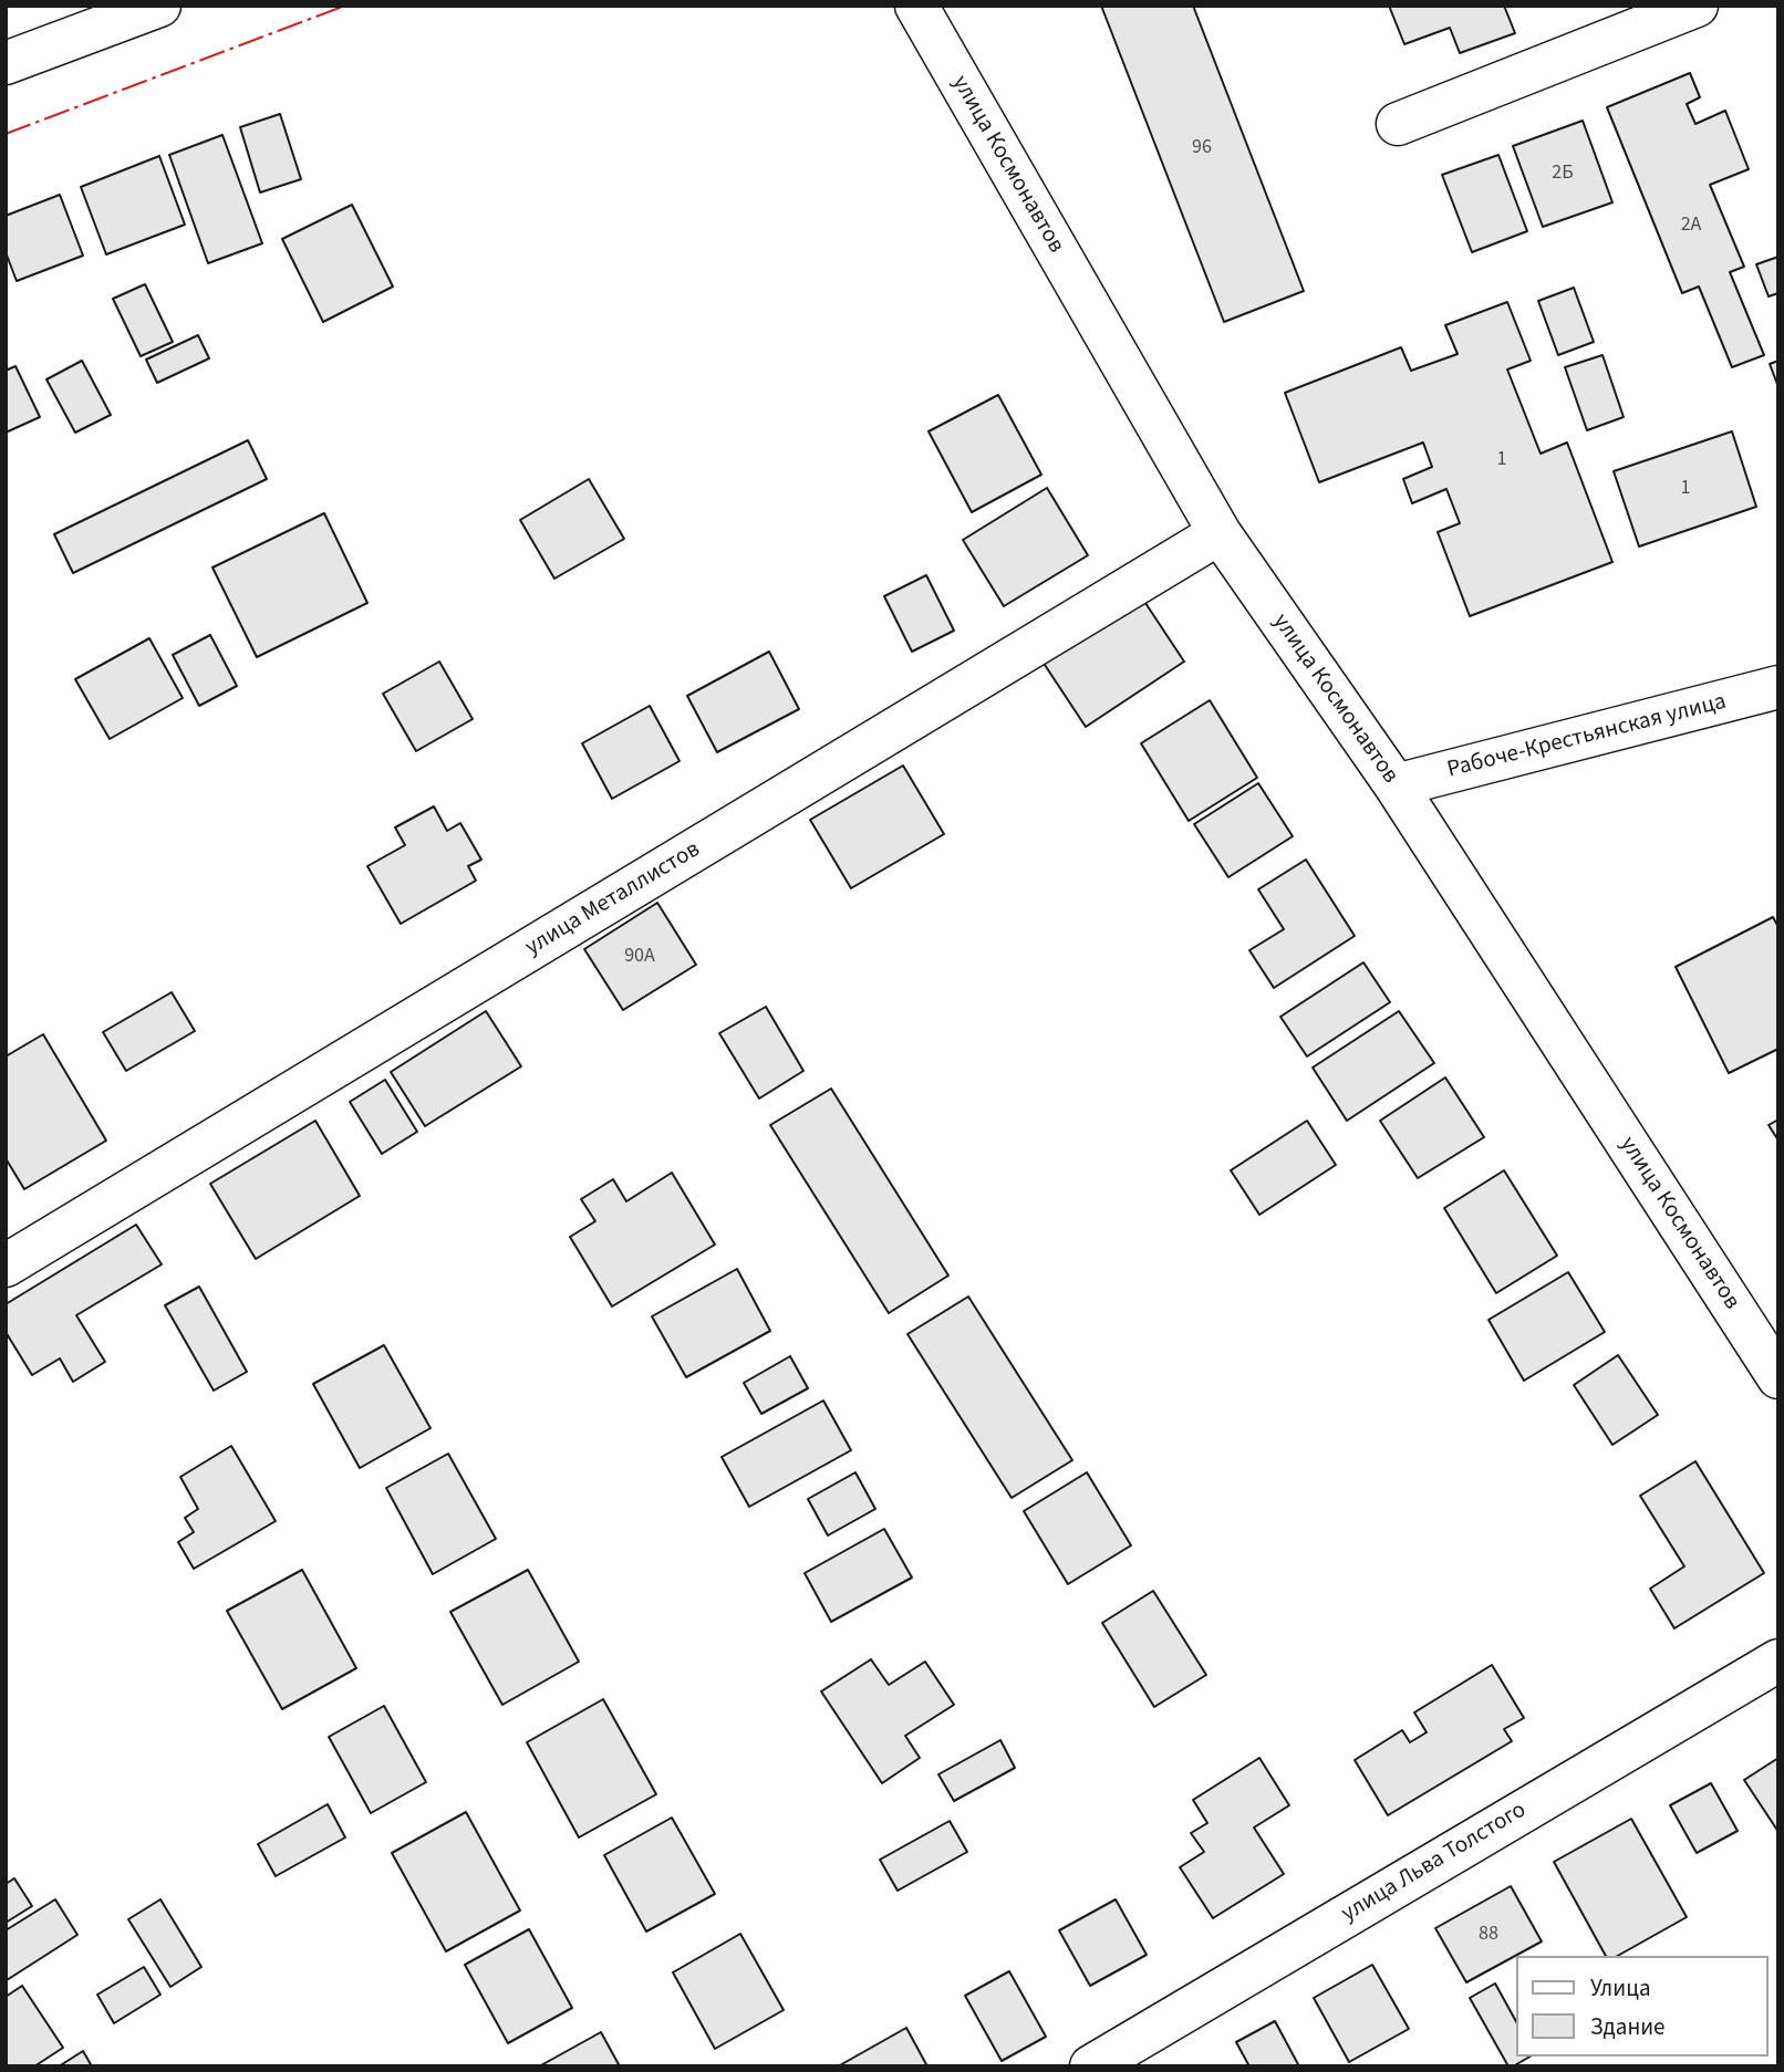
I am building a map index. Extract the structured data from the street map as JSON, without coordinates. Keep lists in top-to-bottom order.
{
  "streets": {
    "street": [
      "улица Космонавтов",
      "Рабоче-Крестьянская улица",
      "улица Металлистов",
      "улица Льва Толстого"
    ]
  },
  "crossings": [
    ["улица Космонавтов", "Рабоче-Крестьянская улица"],
    ["улица Космонавтов", "улица Металлистов"]
  ],
  "house_numbers": [
    "96",
    "2Б",
    "2А",
    "1",
    "1",
    "90А",
    "88"
  ],
  "legend": ["Улица", "Здание"]
}
